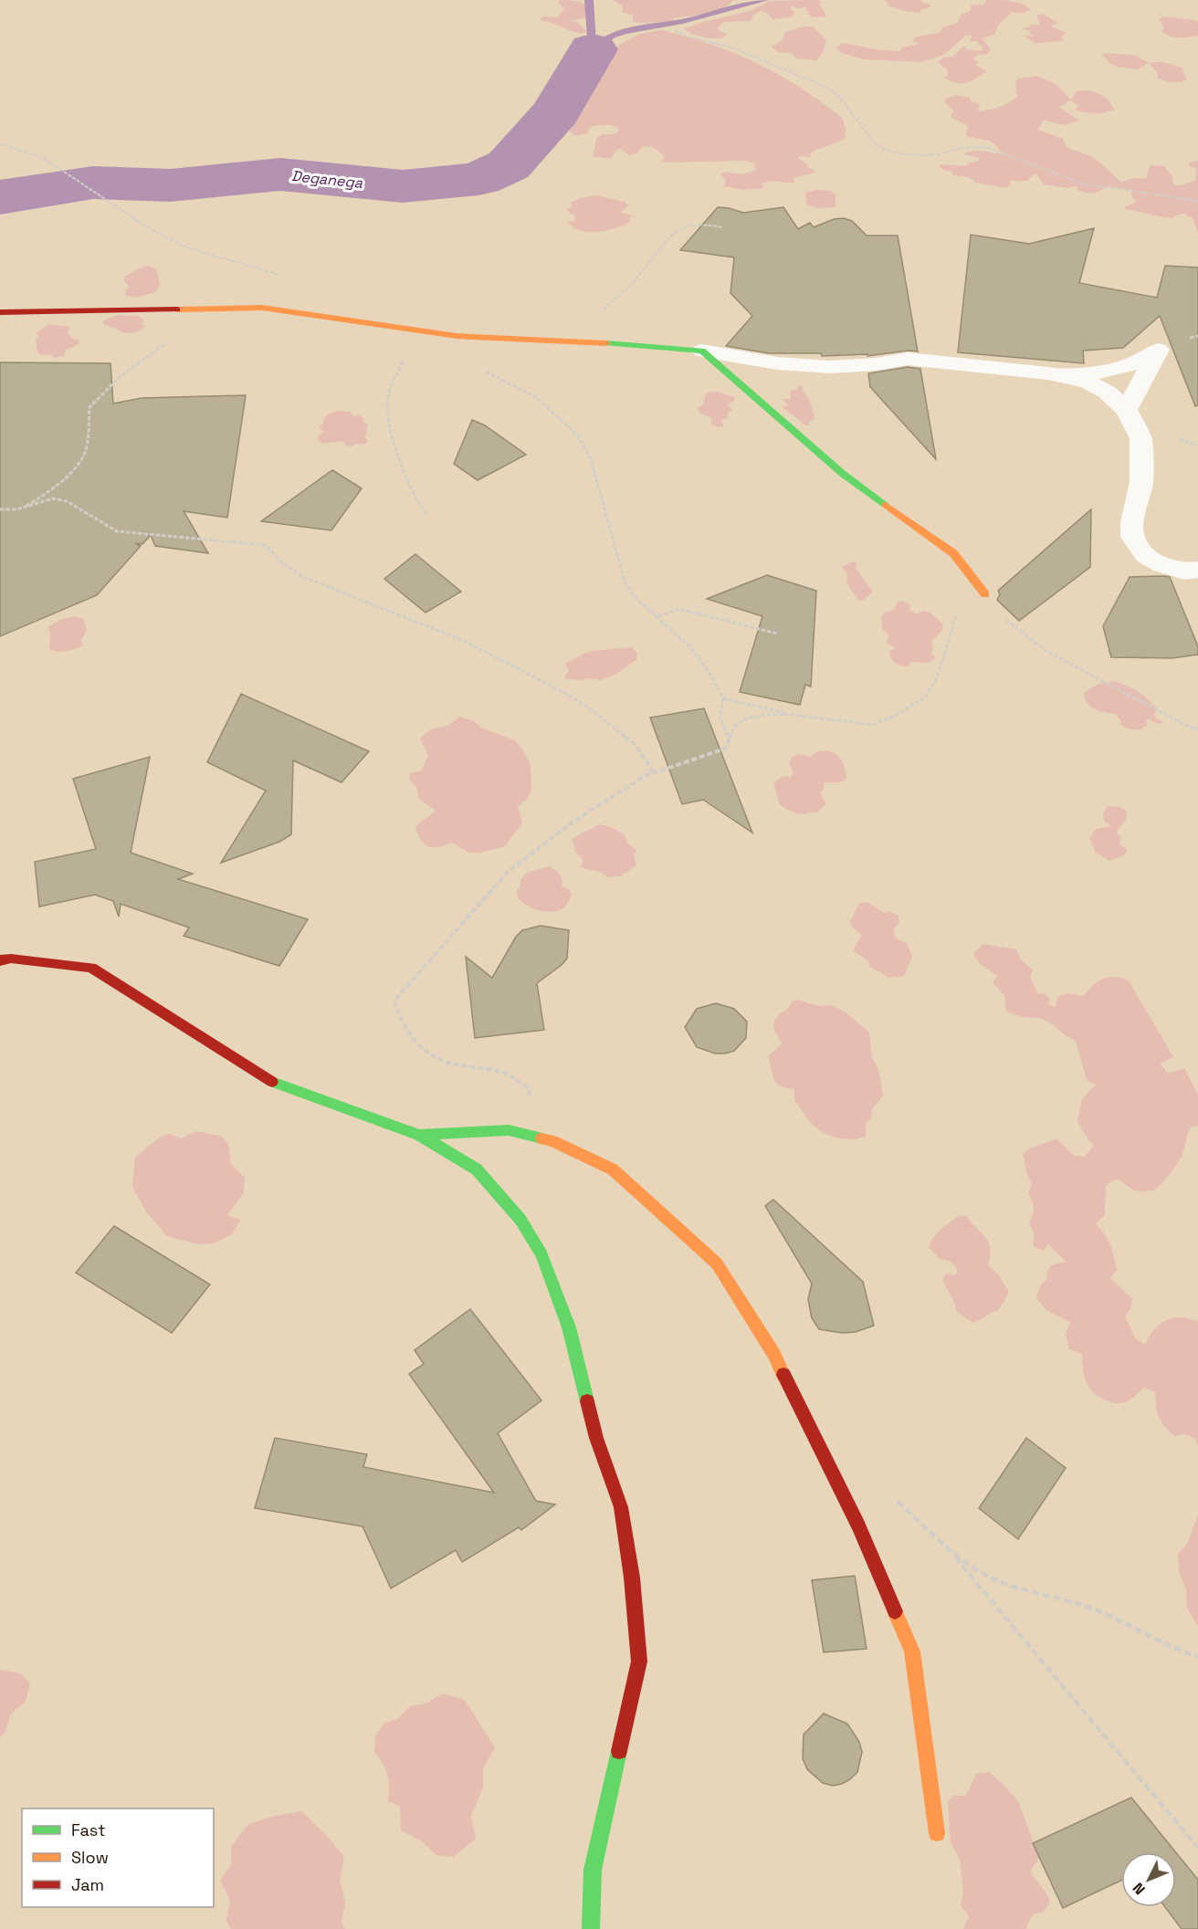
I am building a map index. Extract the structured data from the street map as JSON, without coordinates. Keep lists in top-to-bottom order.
{
  "water": ["Deganega"],
  "legend": ["Fast", "Slow", "Jam"],
  "north": "bottom left"
}
